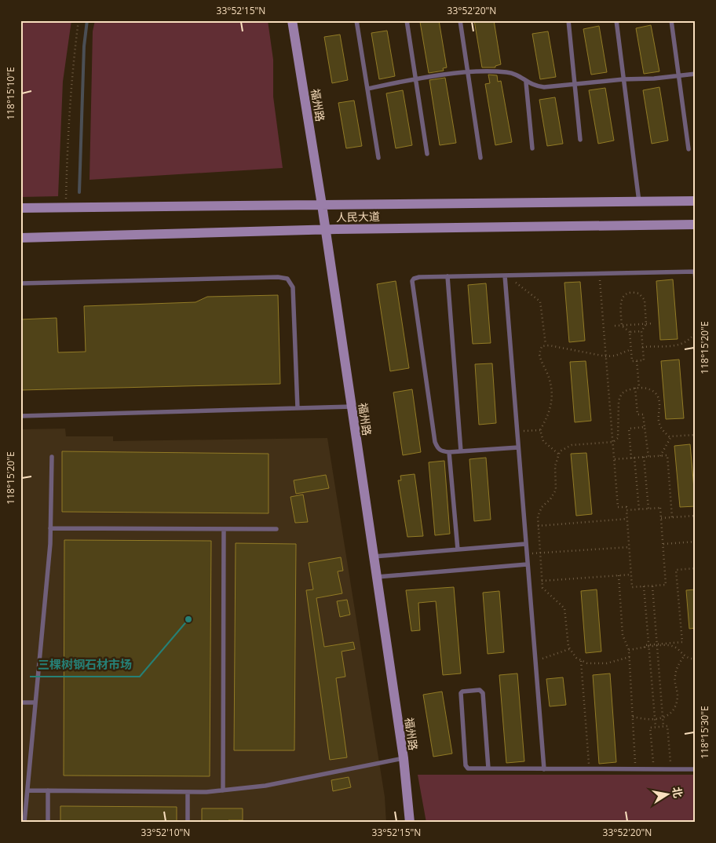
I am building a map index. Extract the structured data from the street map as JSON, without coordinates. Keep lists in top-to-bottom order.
{
  "streets": {
    "street": ["福州路", "人民大道"]
  },
  "crossings": [
    ["福州路", "人民大道"]
  ],
  "places": ["三棵树钢石材市场"],
  "north": "right",
  "coordinates": [
    "33°52'15\"N",
    "33°52'20\"N",
    "118°15'10\"E",
    "118°15'20\"E",
    "118°15'30\"E",
    "33°52'10\"N"
  ]
}
